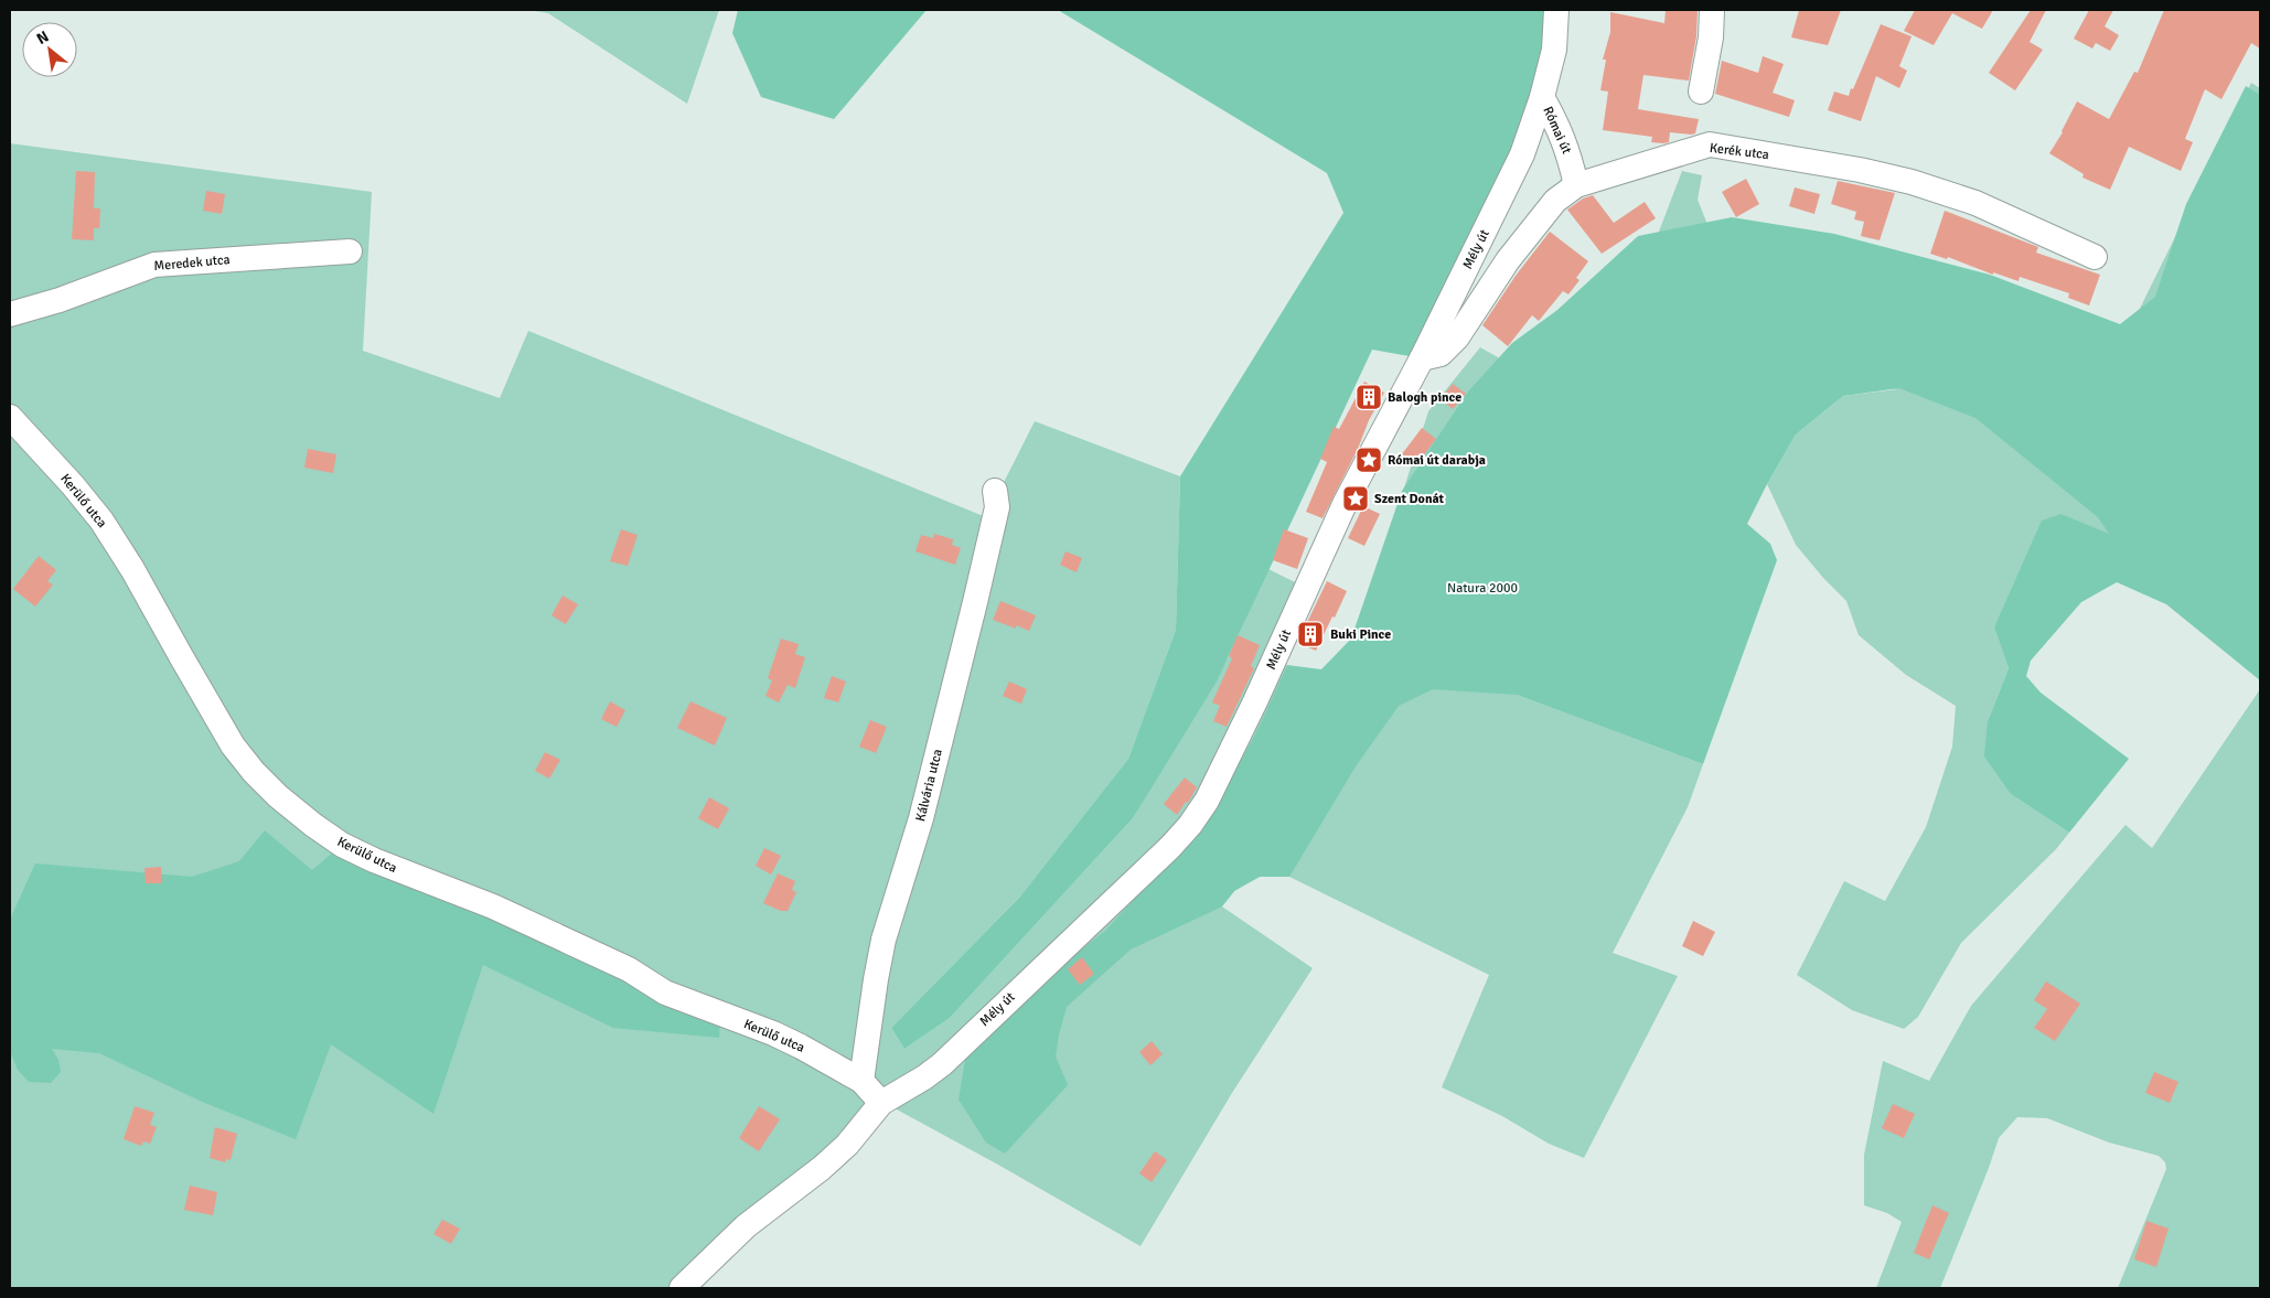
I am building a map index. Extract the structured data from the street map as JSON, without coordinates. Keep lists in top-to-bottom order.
{
  "streets": {
    "street": [
      "Római út",
      "Kerék utca",
      "Mély út",
      "Meredek utca",
      "Kerülő utca",
      "Kálvária utca"
    ]
  },
  "crossings": [
    ["Római út", "Kerék utca"],
    ["Római út", "Mély út"],
    ["Kerék utca", "Mély út"],
    ["Mély út", "Kerülő utca"],
    ["Kerülő utca", "Kálvária utca"]
  ],
  "parks": ["Natura 2000"],
  "places": {
    "building": ["Balogh pince", "Buki Pince"],
    "place": ["Római út darabja", "Szent Donát"]
  },
  "north": "top left"
}
